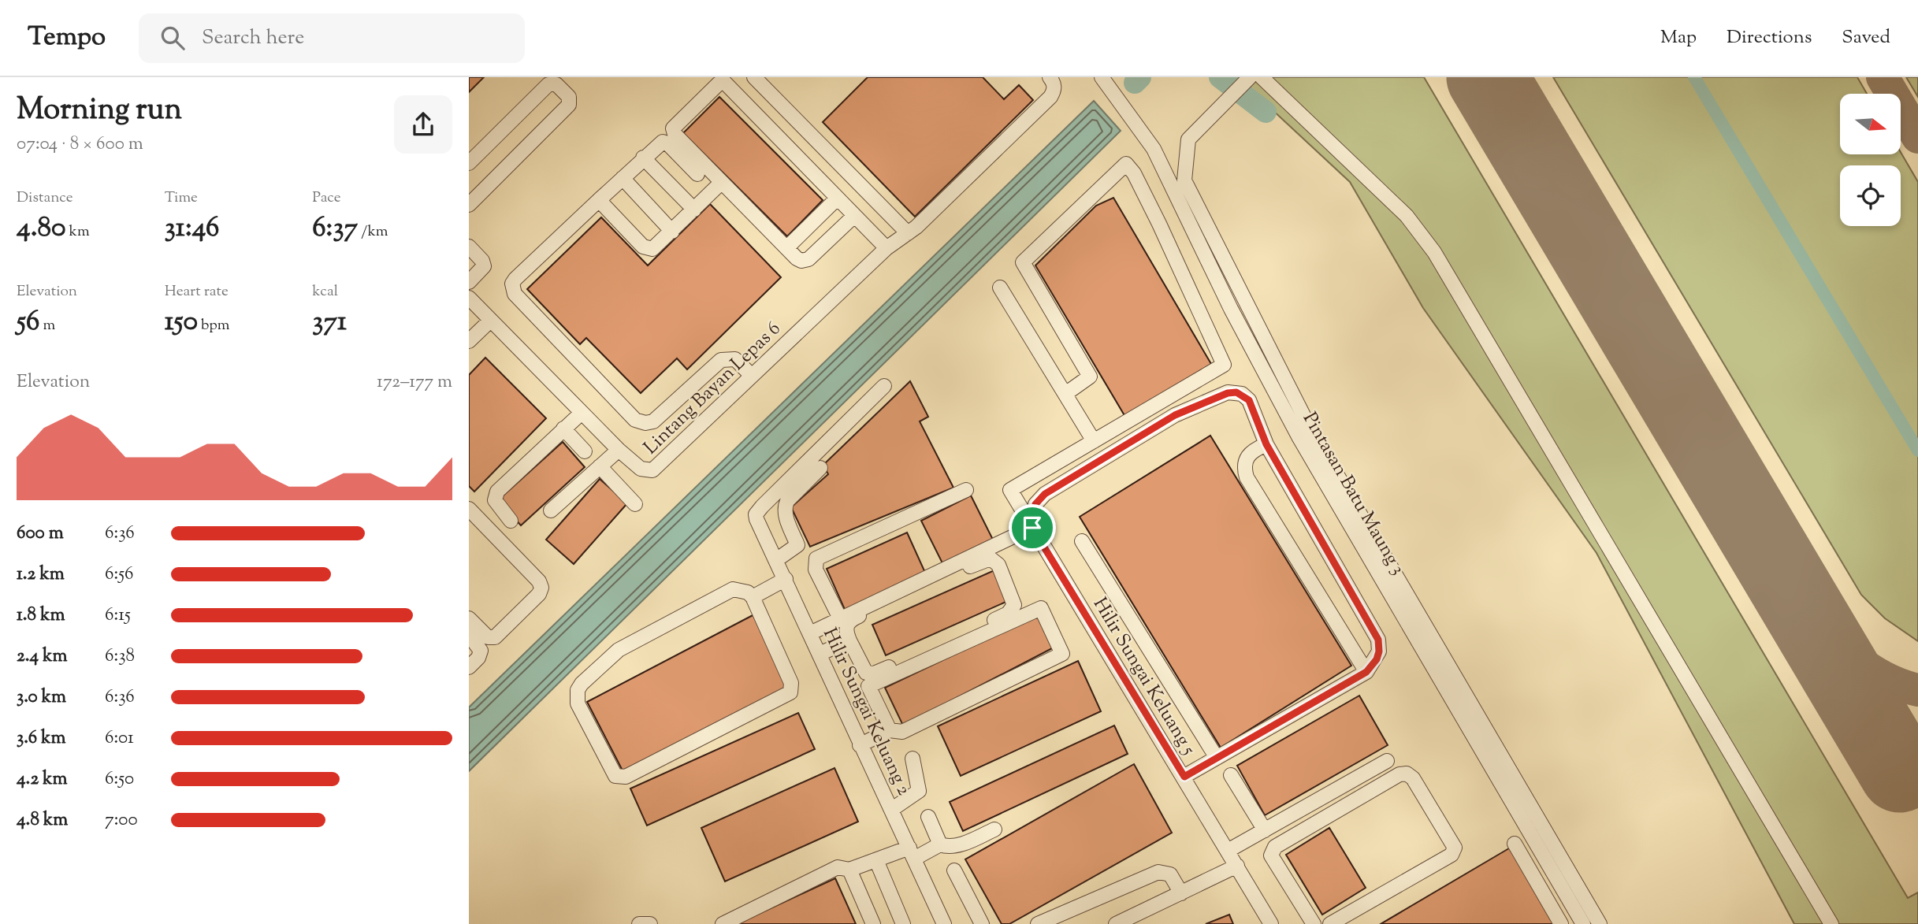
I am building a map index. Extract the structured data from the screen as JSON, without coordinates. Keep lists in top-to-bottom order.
{
  "streets": {
    "street": [
      "Lintang Bayan Lepas 6",
      "Pintasan Batu Maung 3",
      "Hilir Sungai Keluang 5",
      "Hilir Sungai Keluang 2"
    ]
  },
  "north": "right",
  "page": {
    "header": "Tempo",
    "search": "Search here",
    "nav": ["Map", "Directions", "Saved"],
    "heading": ["Morning run", "07:04 · 8 × 600 m"],
    "stats": [
      ["Distance", "4.80 km"],
      ["Time", "31:46"],
      ["Pace", "6:37 /km"],
      ["Elevation", "56 m"],
      ["Heart rate", "150 bpm"],
      ["kcal", "371"]
    ],
    "chart": ["Elevation", "172–177 m"],
    "list": [
      {
        "name": "600 m",
        "note": "6:36"
      },
      {
        "name": "1.2 km",
        "note": "6:56"
      },
      {
        "name": "1.8 km",
        "note": "6:15"
      },
      {
        "name": "2.4 km",
        "note": "6:38"
      },
      {
        "name": "3.0 km",
        "note": "6:36"
      },
      {
        "name": "3.6 km",
        "note": "6:01"
      },
      {
        "name": "4.2 km",
        "note": "6:50"
      },
      {
        "name": "4.8 km",
        "note": "7:00"
      }
    ]
  }
}
